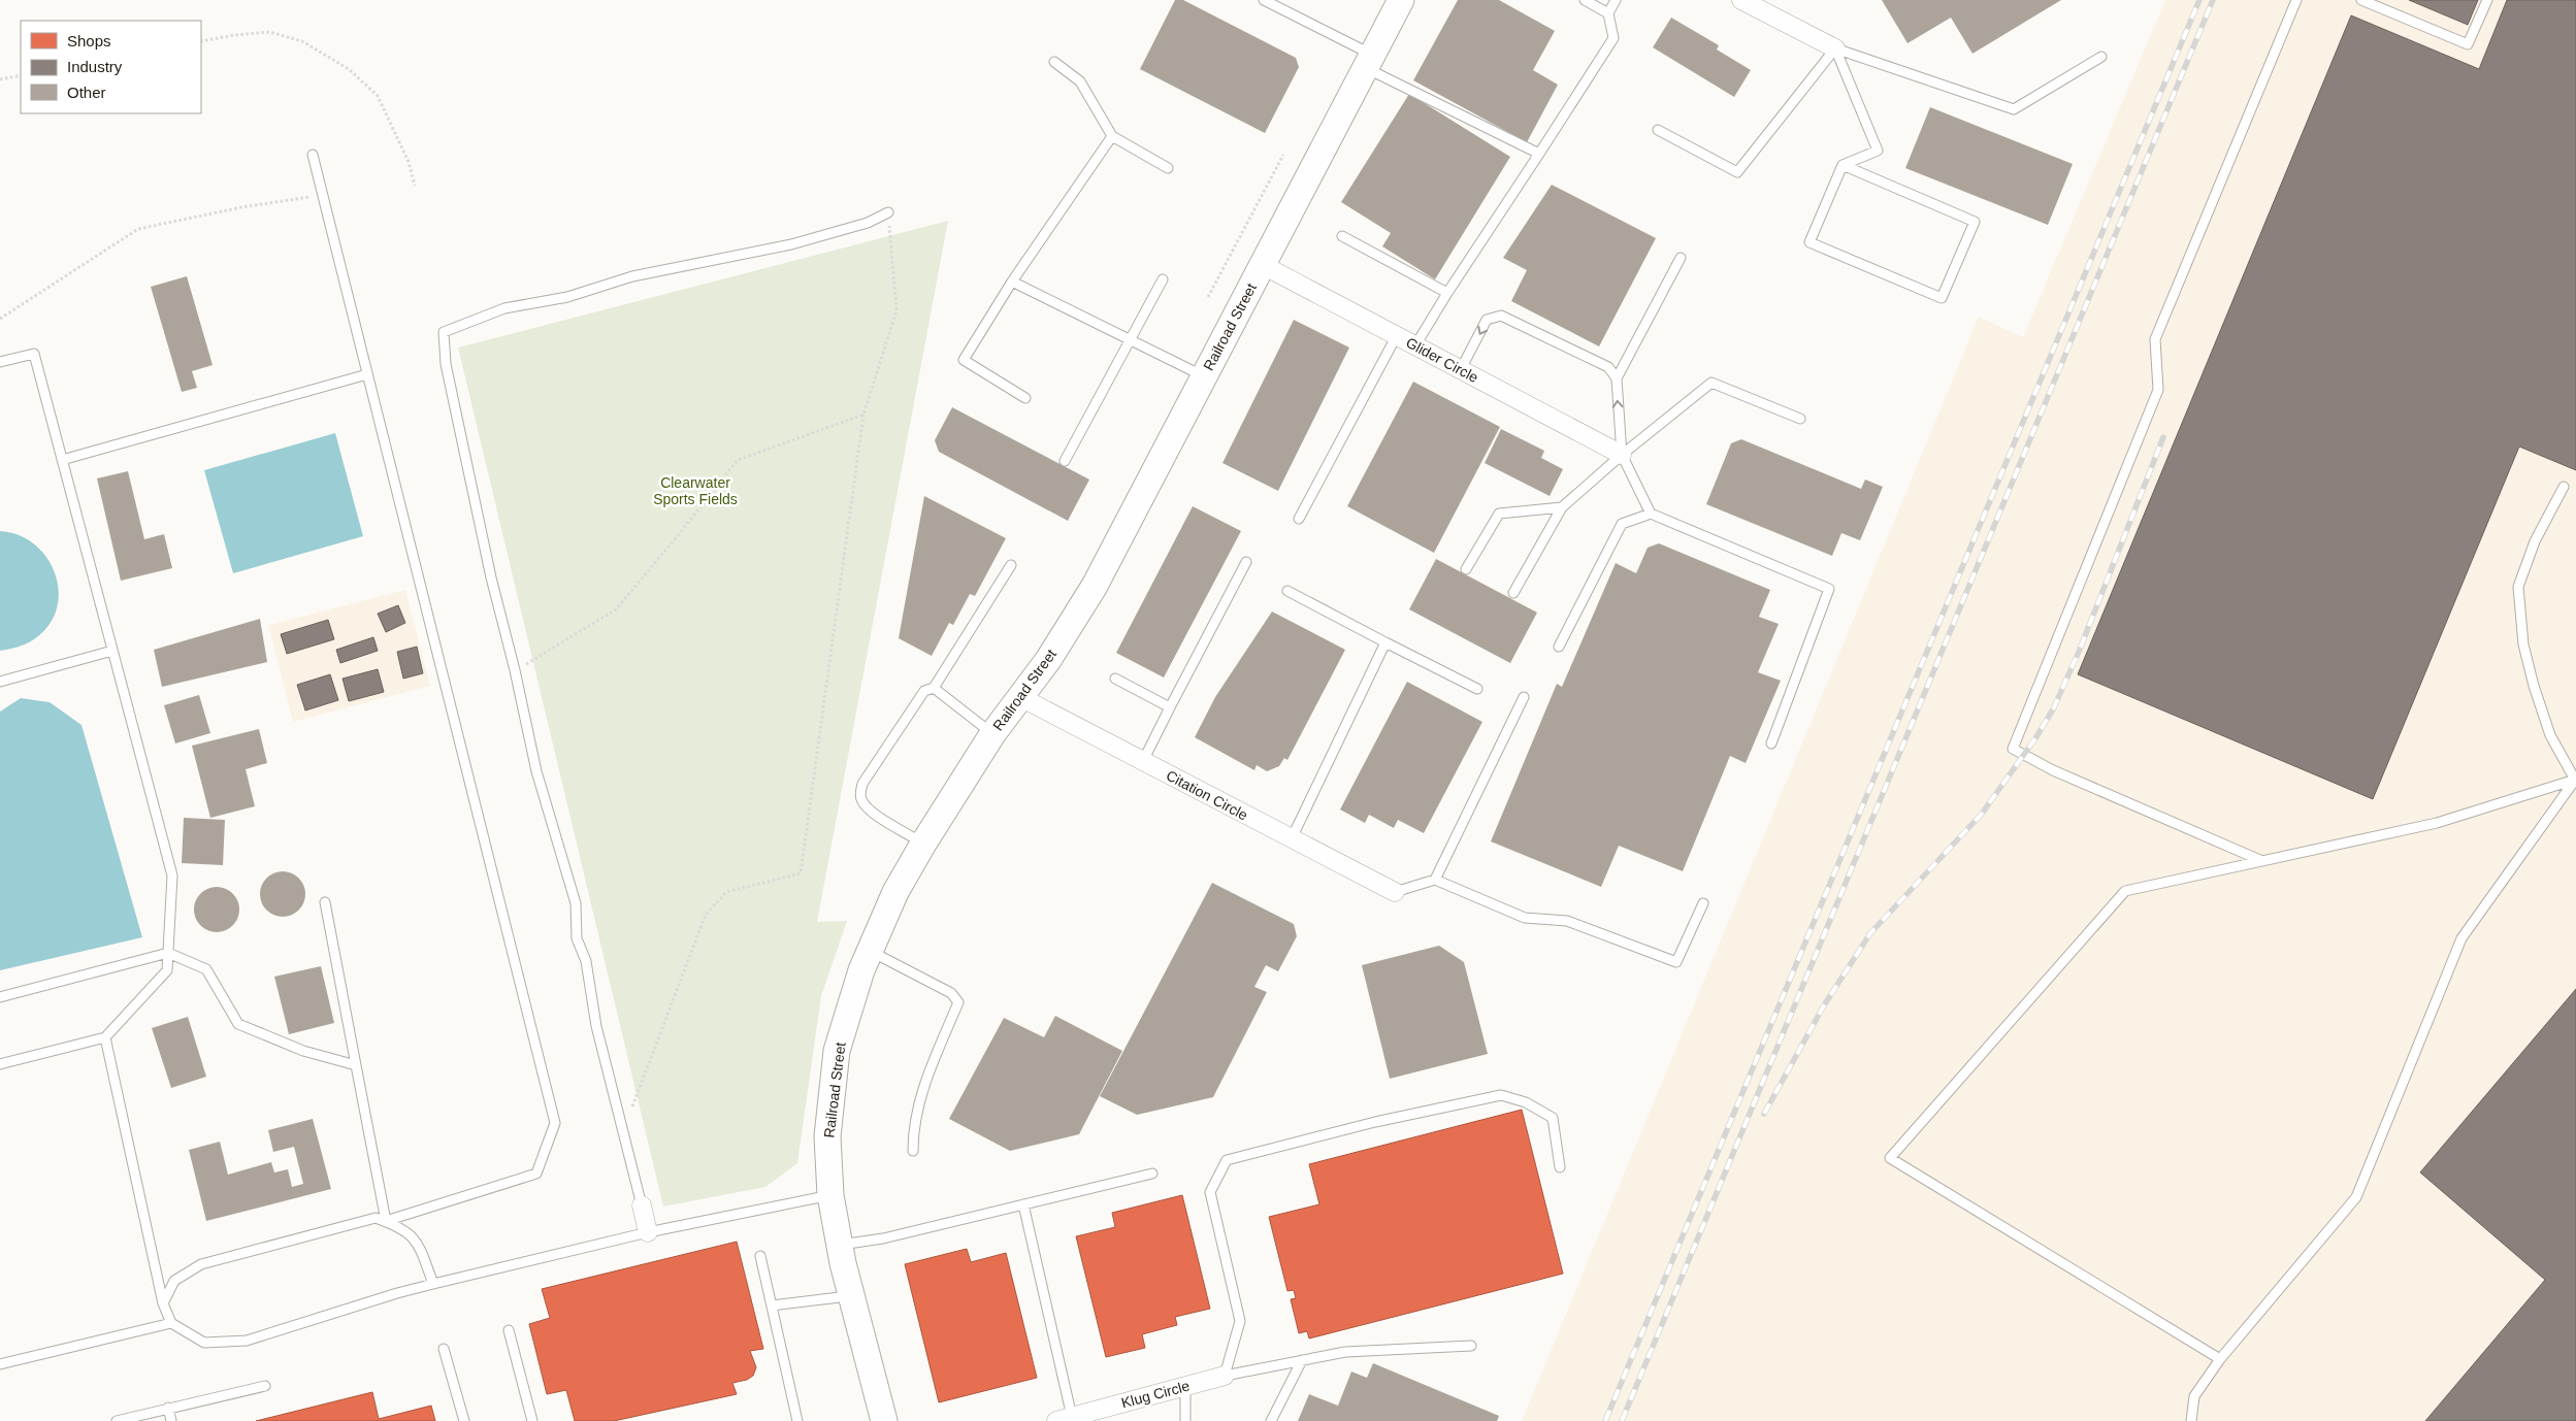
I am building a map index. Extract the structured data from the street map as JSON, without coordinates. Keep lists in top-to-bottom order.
{
  "streets": {
    "main road": ["Railroad Street"],
    "street": ["Glider Circle", "Citation Circle", "Klug Circle"]
  },
  "crossings": [
    ["Railroad Street", "Glider Circle"],
    ["Railroad Street", "Citation Circle"]
  ],
  "parks": ["Clearwater Sports Fields"],
  "legend": ["Shops", "Industry", "Other"]
}
